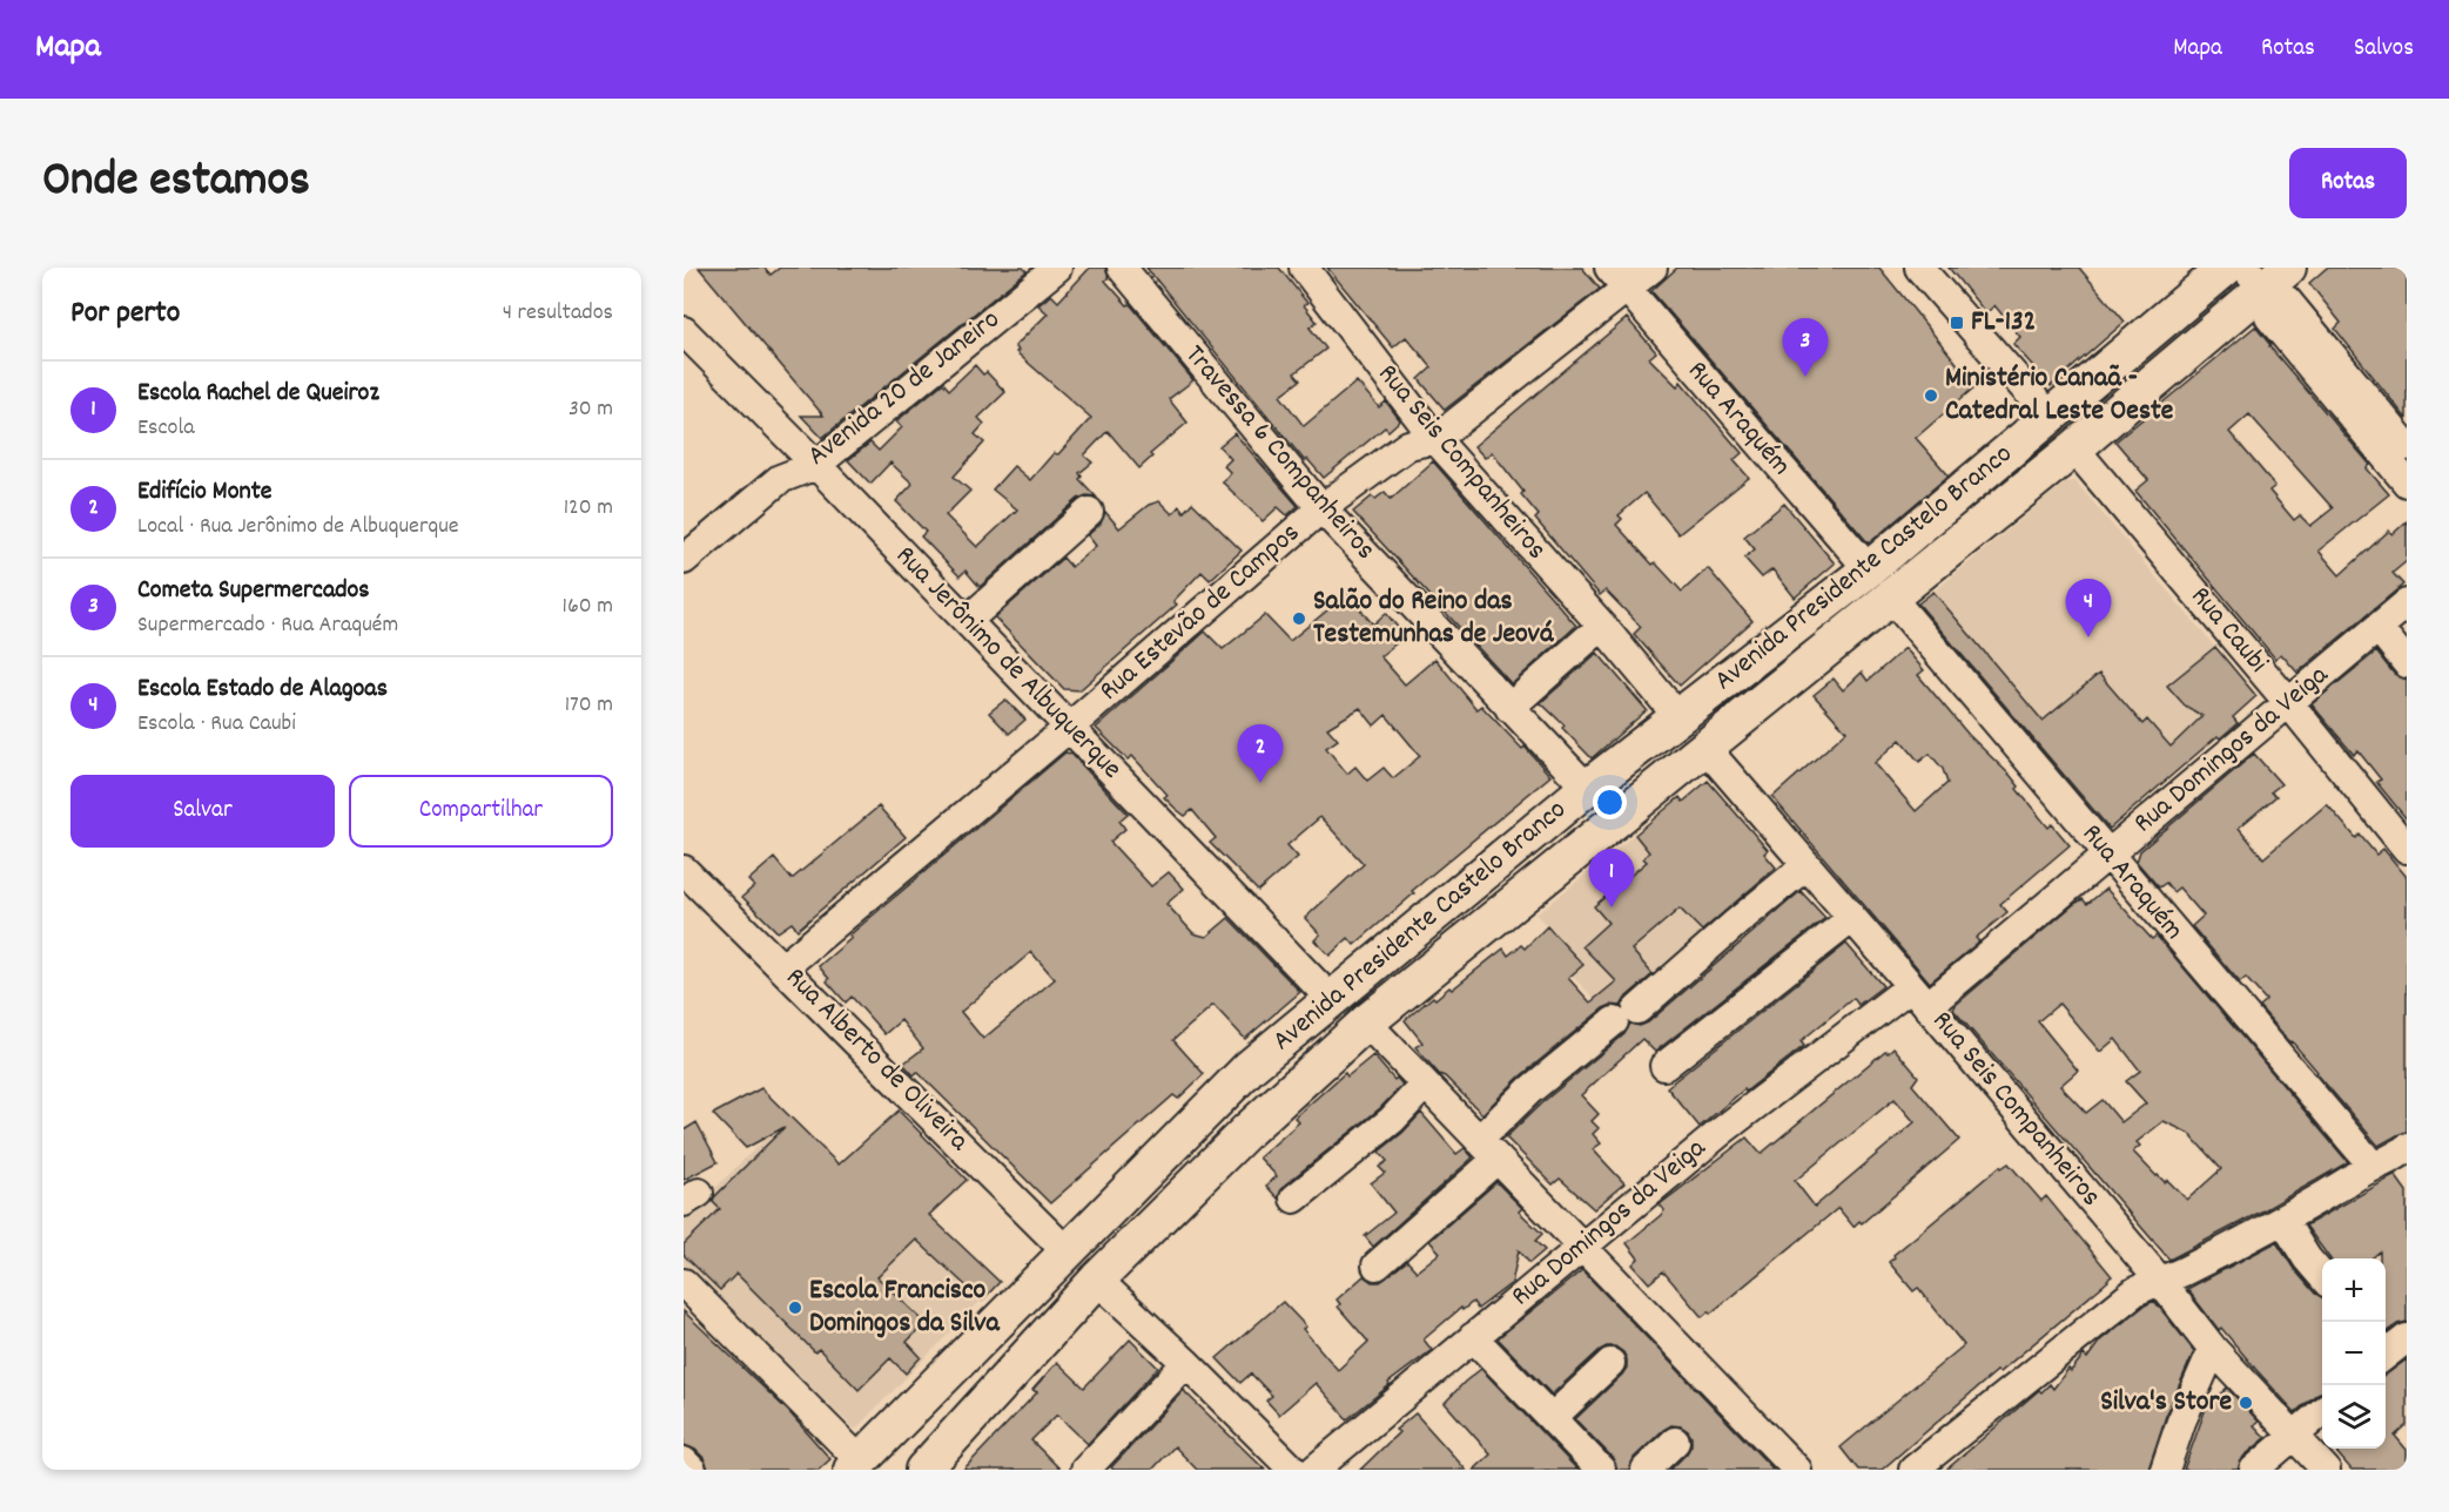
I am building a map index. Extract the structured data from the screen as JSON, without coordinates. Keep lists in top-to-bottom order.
{
  "streets": {
    "main road": ["Avenida Presidente Castelo Branco"],
    "street": [
      "Avenida 20 de Janeiro",
      "Rua Araquém",
      "Travessa 6 Companheiros",
      "Rua Seis Companheiros",
      "Rua Estevão de Campos",
      "Rua Caubi",
      "Rua Jerônimo de Albuquerque",
      "Rua Domingos da Veiga",
      "Rua Alberto de Oliveira"
    ]
  },
  "crossings": [
    ["Avenida 20 de Janeiro", "Rua Jerônimo de Albuquerque"],
    ["Rua Araquém", "Avenida Presidente Castelo Branco"],
    ["Rua Araquém", "Rua Domingos da Veiga"],
    ["Travessa 6 Companheiros", "Avenida Presidente Castelo Branco"],
    ["Travessa 6 Companheiros", "Rua Estevão de Campos"],
    ["Rua Seis Companheiros", "Avenida Presidente Castelo Branco"],
    ["Rua Seis Companheiros", "Rua Estevão de Campos"],
    ["Rua Seis Companheiros", "Rua Domingos da Veiga"],
    ["Avenida Presidente Castelo Branco", "Rua Caubi"],
    ["Avenida Presidente Castelo Branco", "Rua Jerônimo de Albuquerque"],
    ["Avenida Presidente Castelo Branco", "Rua Alberto de Oliveira"],
    ["Rua Estevão de Campos", "Rua Jerônimo de Albuquerque"],
    ["Rua Estevão de Campos", "Rua Alberto de Oliveira"],
    ["Rua Caubi", "Rua Domingos da Veiga"]
  ],
  "places": {
    "transit": ["FL-132"],
    "other": [
      "Ministério Canaã - Catedral Leste Oeste",
      "Salão do Reino das Testemunhas de Jeová",
      "Escola Francisco Domingos da Silva",
      "Silva's Store"
    ]
  },
  "page": {
    "header": "Mapa",
    "nav": ["Mapa", "Rotas", "Salvos"],
    "title": "Onde estamos",
    "buttons": [
      "Rotas",
      ["Salvar", "Compartilhar"]
    ],
    "heading": ["Por perto", "4 resultados"],
    "pins": [
      "3",
      "4",
      "2",
      "1"
    ],
    "list": [
      {
        "mark": "1",
        "name": "Escola Rachel de Queiroz",
        "note": "Escola",
        "value": "30 m"
      },
      {
        "mark": "2",
        "name": "Edifício Monte",
        "note": "Local · Rua Jerônimo de Albuquerque",
        "value": "120 m"
      },
      {
        "mark": "3",
        "name": "Cometa Supermercados",
        "note": "Supermercado · Rua Araquém",
        "value": "160 m"
      },
      {
        "mark": "4",
        "name": "Escola Estado de Alagoas",
        "note": "Escola · Rua Caubi",
        "value": "170 m"
      }
    ],
    "map_buttons": ["+", "−"]
  }
}
